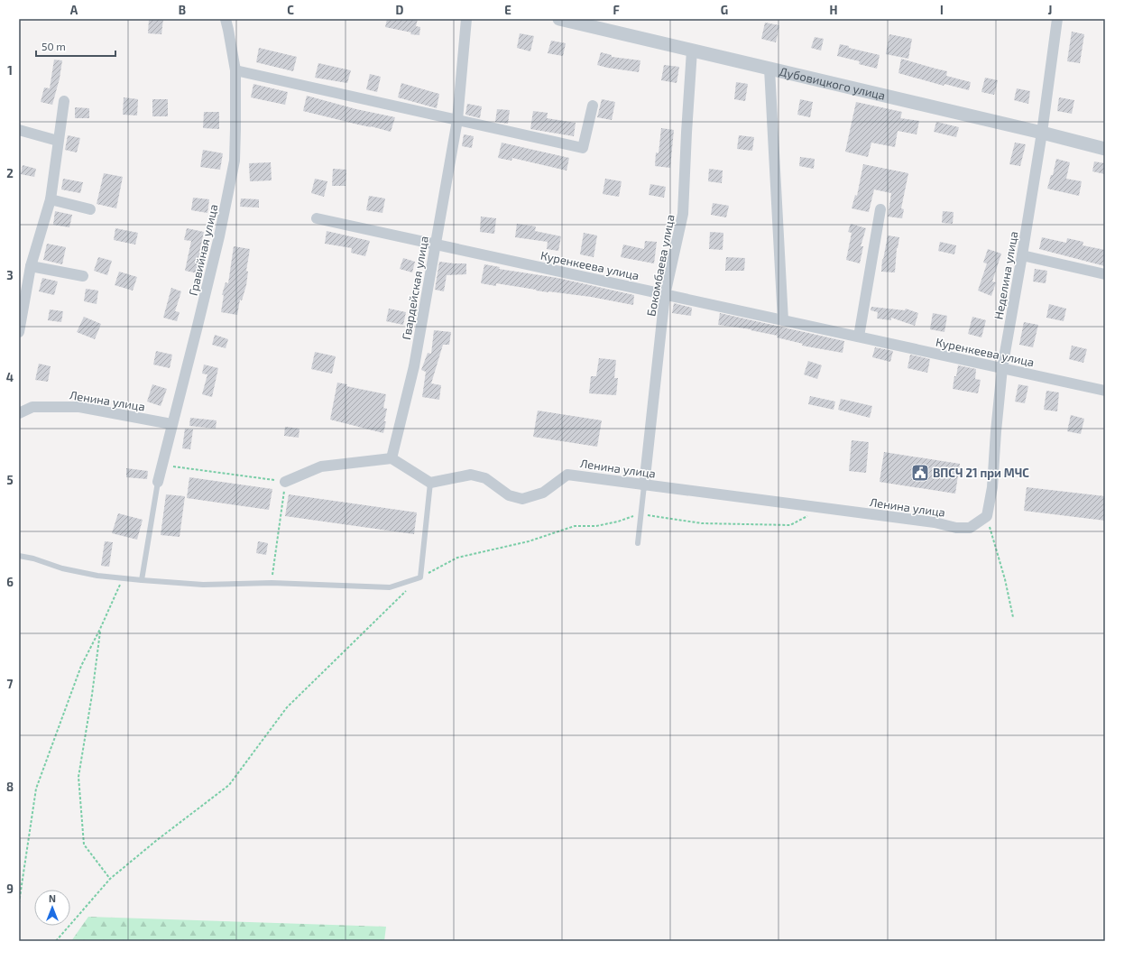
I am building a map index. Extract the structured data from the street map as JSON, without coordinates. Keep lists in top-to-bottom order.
{
  "streets": {
    "street": [
      "Дубовицкого улица",
      "Гравийная улица",
      "Куренкеева улица",
      "Бокомбаева улица",
      "Неделина улица",
      "Гвардейская улица",
      "Ленина улица"
    ]
  },
  "crossings": [
    ["Дубовицкого улица", "Бокомбаева улица"],
    ["Дубовицкого улица", "Неделина улица"],
    ["Гравийная улица", "Ленина улица"],
    ["Куренкеева улица", "Бокомбаева улица"],
    ["Куренкеева улица", "Неделина улица"],
    ["Куренкеева улица", "Гвардейская улица"],
    ["Бокомбаева улица", "Ленина улица"],
    ["Неделина улица", "Ленина улица"]
  ],
  "places": {
    "public building": ["ВПСЧ 21 при МЧС"]
  },
  "scale_bar": "50 m",
  "north": "top",
  "grid": {
    "columns": [
      "A",
      "B",
      "C",
      "D",
      "E",
      "F",
      "G",
      "H",
      "I",
      "J"
    ],
    "rows": [
      "1",
      "2",
      "3",
      "4",
      "5",
      "6",
      "7",
      "8",
      "9"
    ]
  }
}
